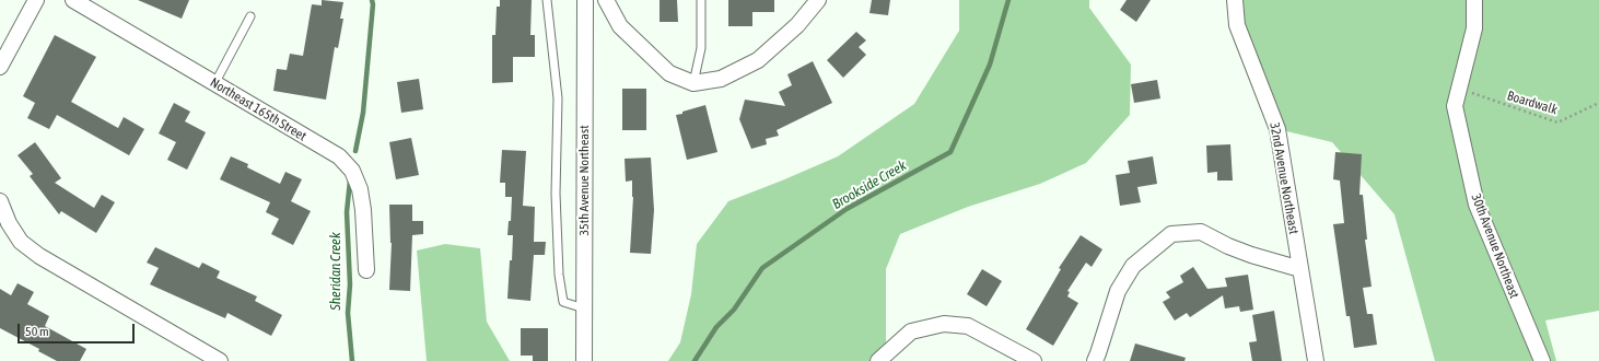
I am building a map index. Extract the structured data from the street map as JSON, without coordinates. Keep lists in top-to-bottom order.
{
  "streets": {
    "street": [
      "Northeast 165th Street",
      "32nd Avenue Northeast",
      "35th Avenue Northeast",
      "30th Avenue Northeast"
    ],
    "path": ["Boardwalk"]
  },
  "crossings": [
    ["Boardwalk", "30th Avenue Northeast"]
  ],
  "water": ["Brookside Creek", "Sheridan Creek"],
  "scale_bar": "50 m"
}
